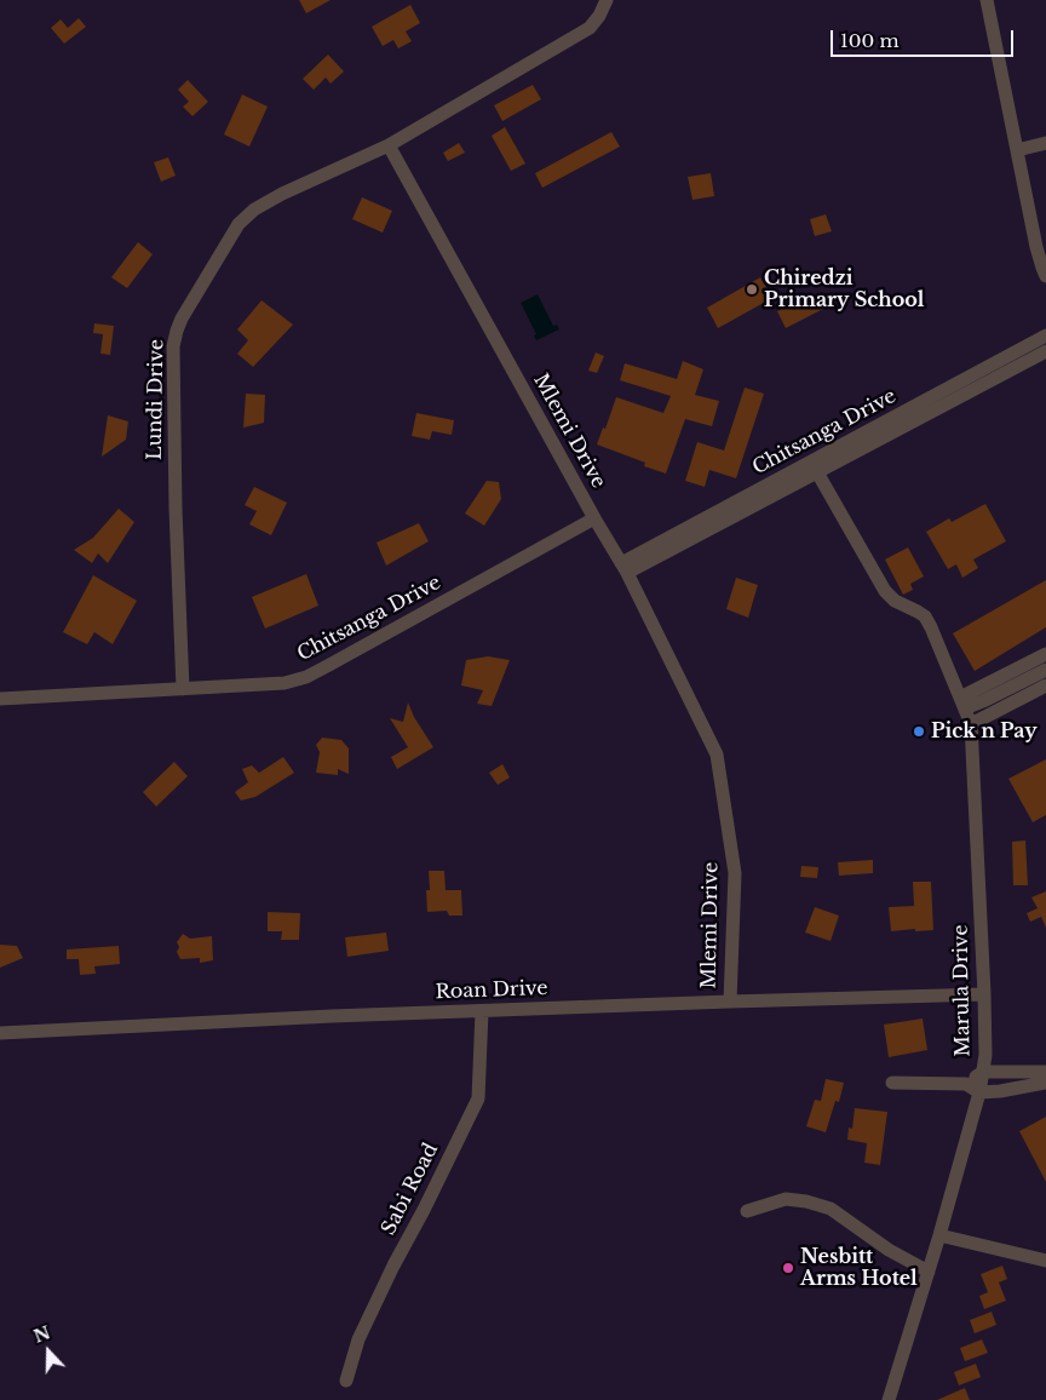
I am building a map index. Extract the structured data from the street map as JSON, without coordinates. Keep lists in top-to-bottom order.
{
  "streets": {
    "street": [
      "Lundi Drive",
      "Mlemi Drive",
      "Chitsanga Drive",
      "Roan Drive",
      "Marula Drive",
      "Sabi Road"
    ]
  },
  "crossings": [
    ["Lundi Drive", "Mlemi Drive"],
    ["Lundi Drive", "Chitsanga Drive"],
    ["Mlemi Drive", "Chitsanga Drive"],
    ["Mlemi Drive", "Roan Drive"],
    ["Roan Drive", "Marula Drive"],
    ["Roan Drive", "Sabi Road"]
  ],
  "places": ["Chiredzi Primary School", "Pick n Pay", "Nesbitt Arms Hotel"],
  "scale_bar": "100 m",
  "north": "top"
}
